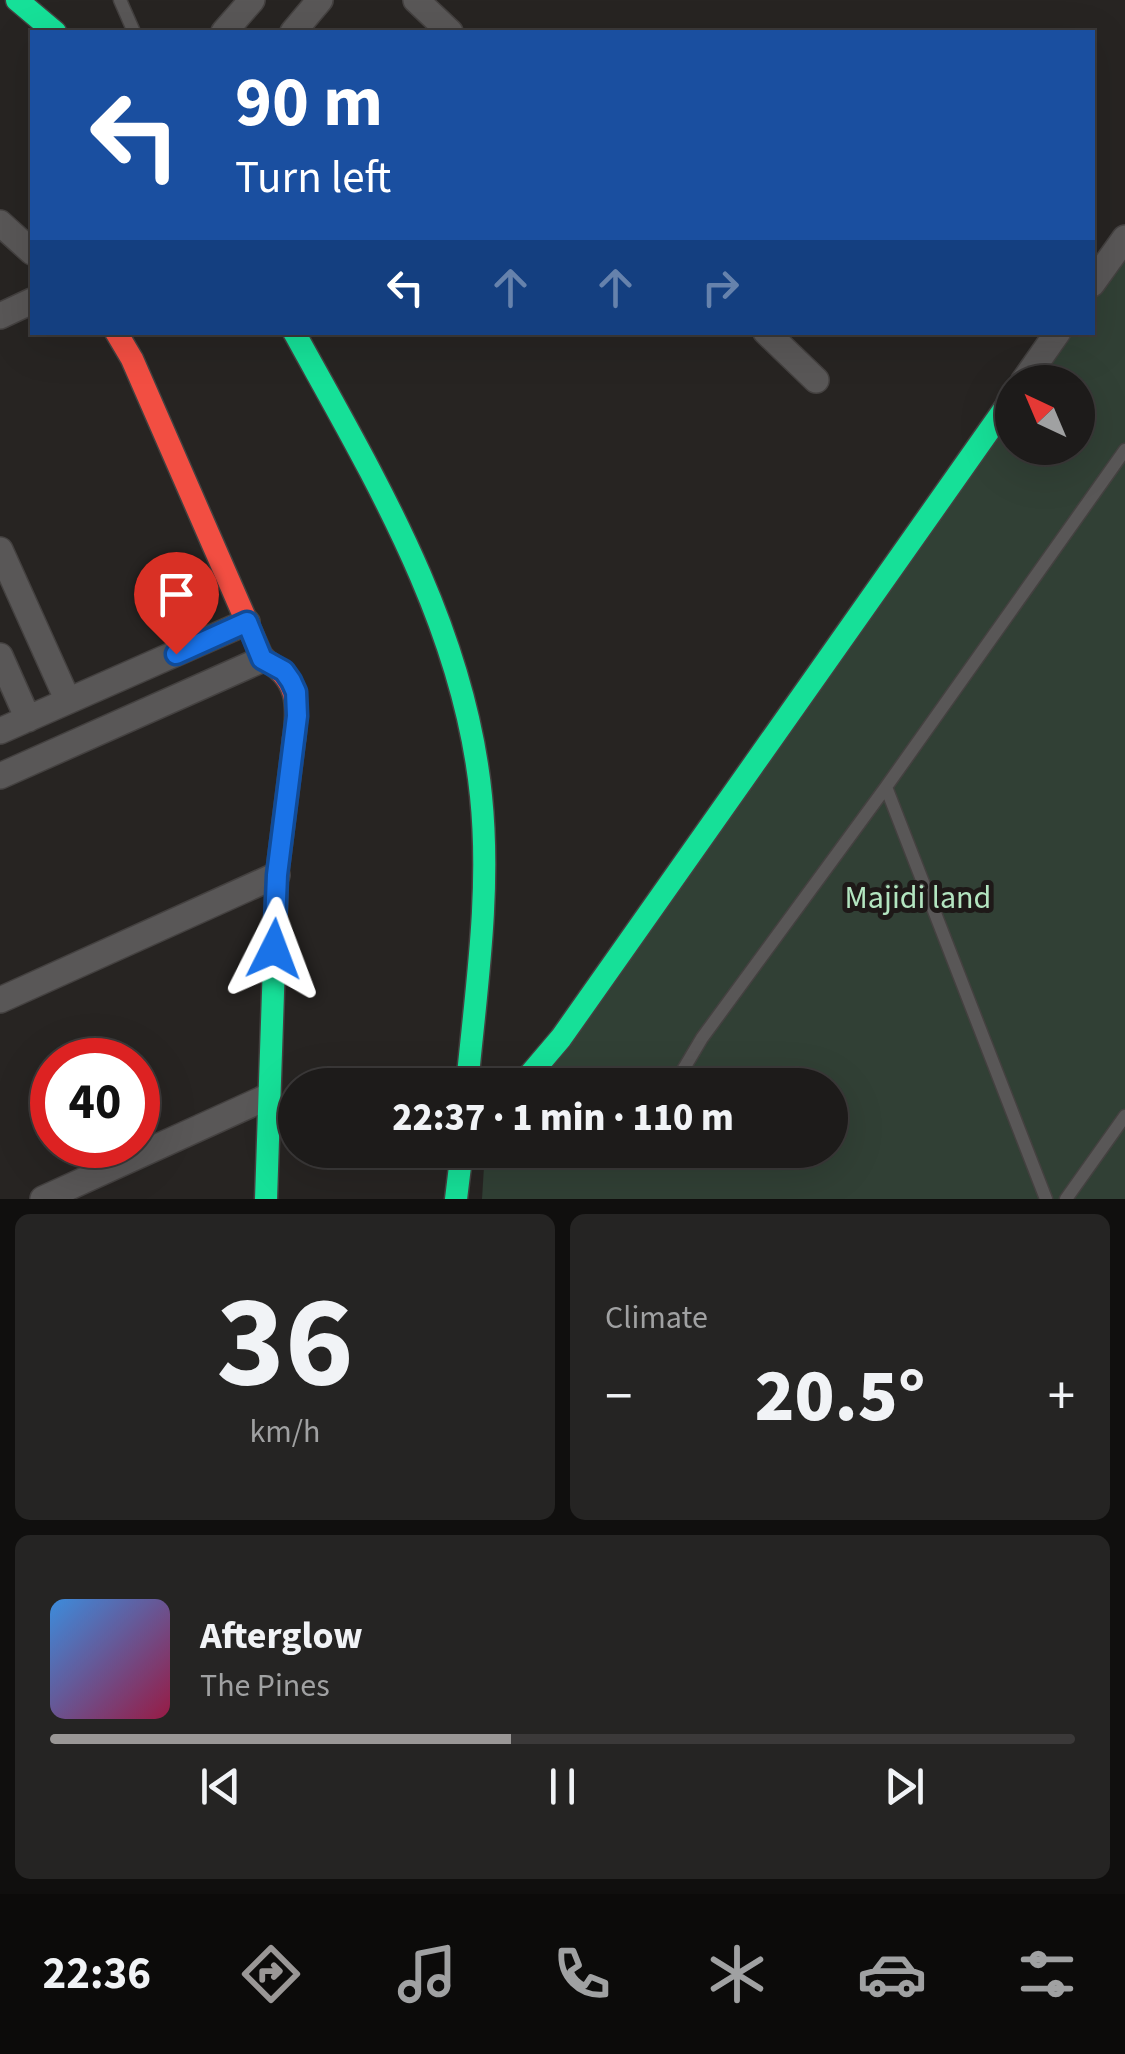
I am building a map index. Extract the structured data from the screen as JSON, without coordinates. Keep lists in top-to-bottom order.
{
  "parks": ["Majidi land"],
  "north": "top left",
  "page": {
    "turn": ["90 m", "Turn left"],
    "limit": "40",
    "trip": "22:37 · 1 min · 110 m",
    "tile": [
      ["36", "km/h"],
      "Climate"
    ],
    "heat": ["−", "20.5°", "+"],
    "song": ["Afterglow", "The Pines"],
    "tabs": "22:36"
  }
}
